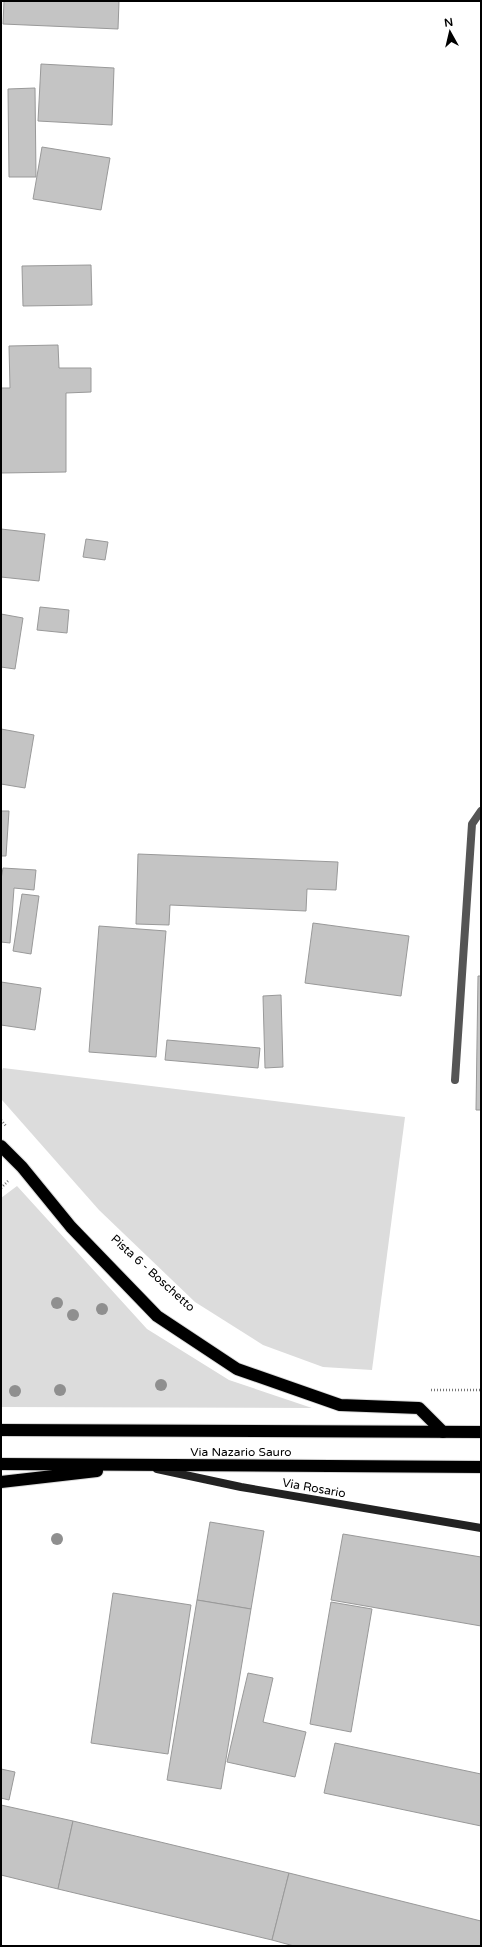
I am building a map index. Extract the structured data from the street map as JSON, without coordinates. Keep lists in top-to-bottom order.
{
  "streets": {
    "highway": ["Via Nazario Sauro"],
    "street": ["Via Rosario"]
  },
  "crossings": [
    ["Via Nazario Sauro", "Via Rosario"]
  ],
  "north": "top"
}
